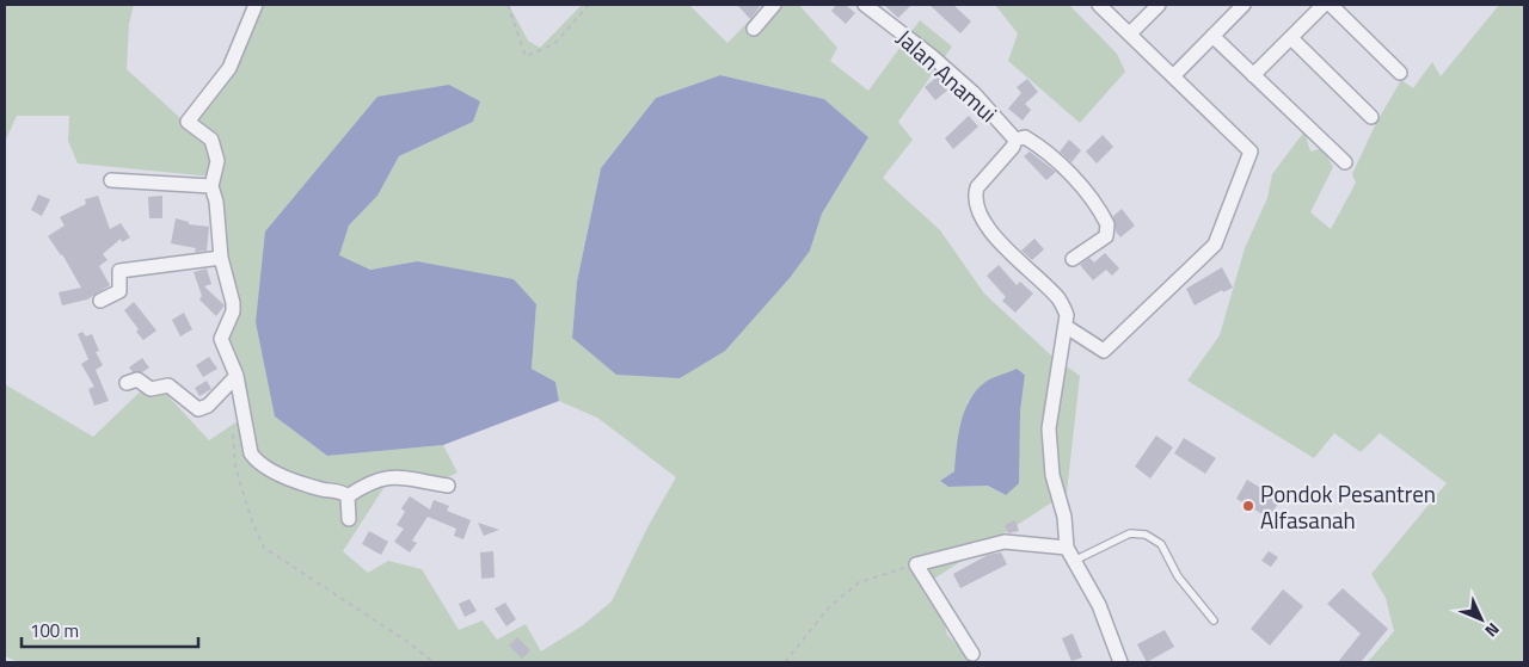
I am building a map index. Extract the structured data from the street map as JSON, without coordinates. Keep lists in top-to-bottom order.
{
  "streets": {
    "street": ["Jalan Anamui"]
  },
  "places": ["Pondok Pesantren Alfasanah"],
  "scale_bar": "100 m",
  "north": "bottom right"
}
